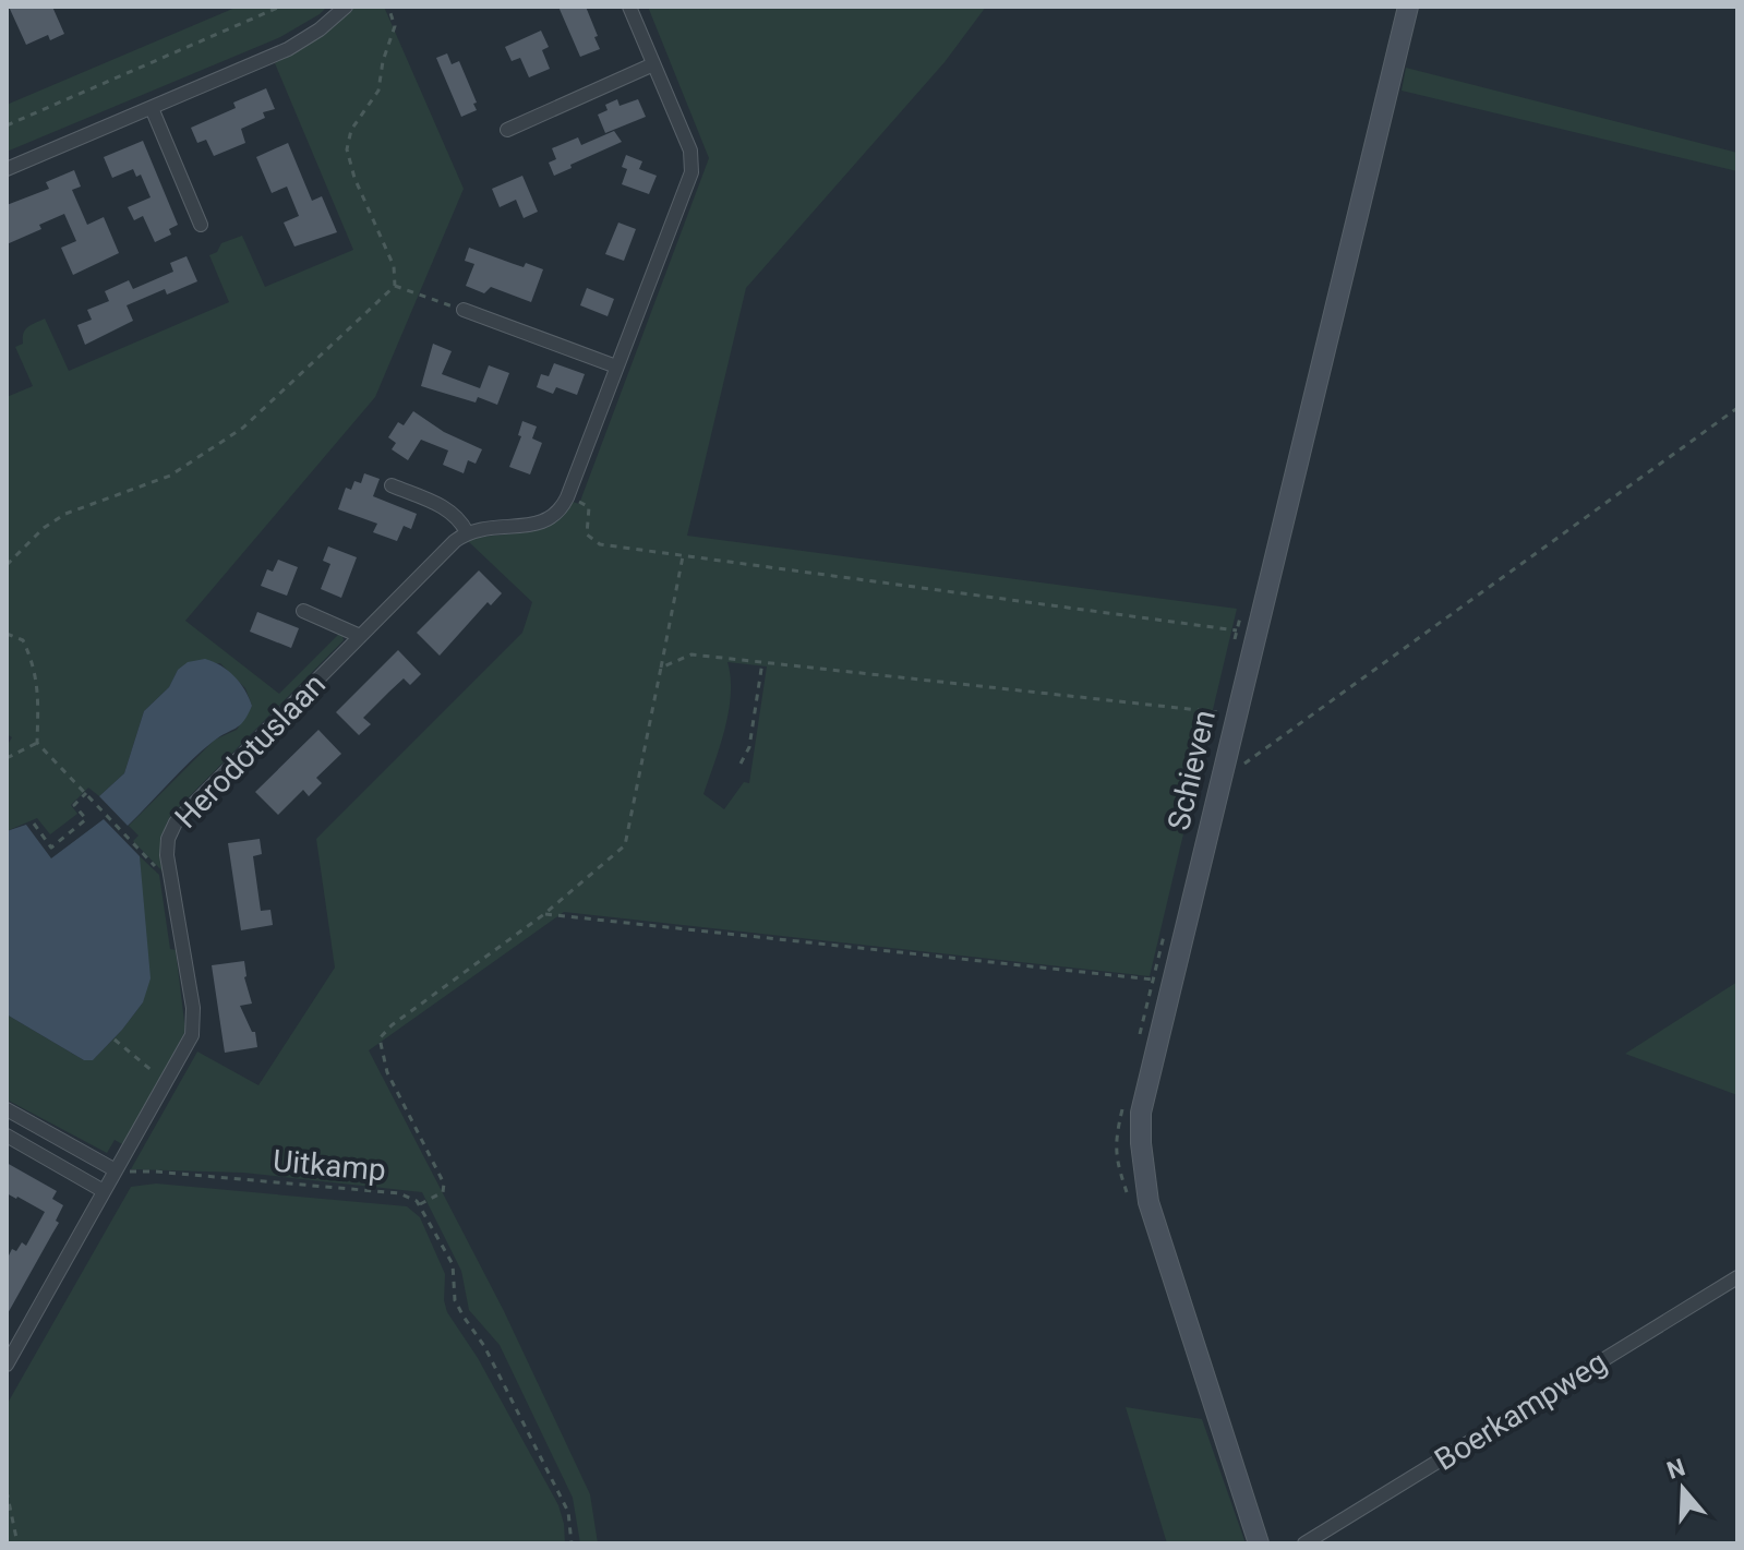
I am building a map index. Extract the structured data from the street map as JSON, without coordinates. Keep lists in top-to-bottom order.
{
  "streets": {
    "street": ["Herodotuslaan", "Schieven", "Boerkampweg"],
    "path": ["Uitkamp"]
  },
  "crossings": [
    ["Herodotuslaan", "Uitkamp"]
  ],
  "north": "top"
}
